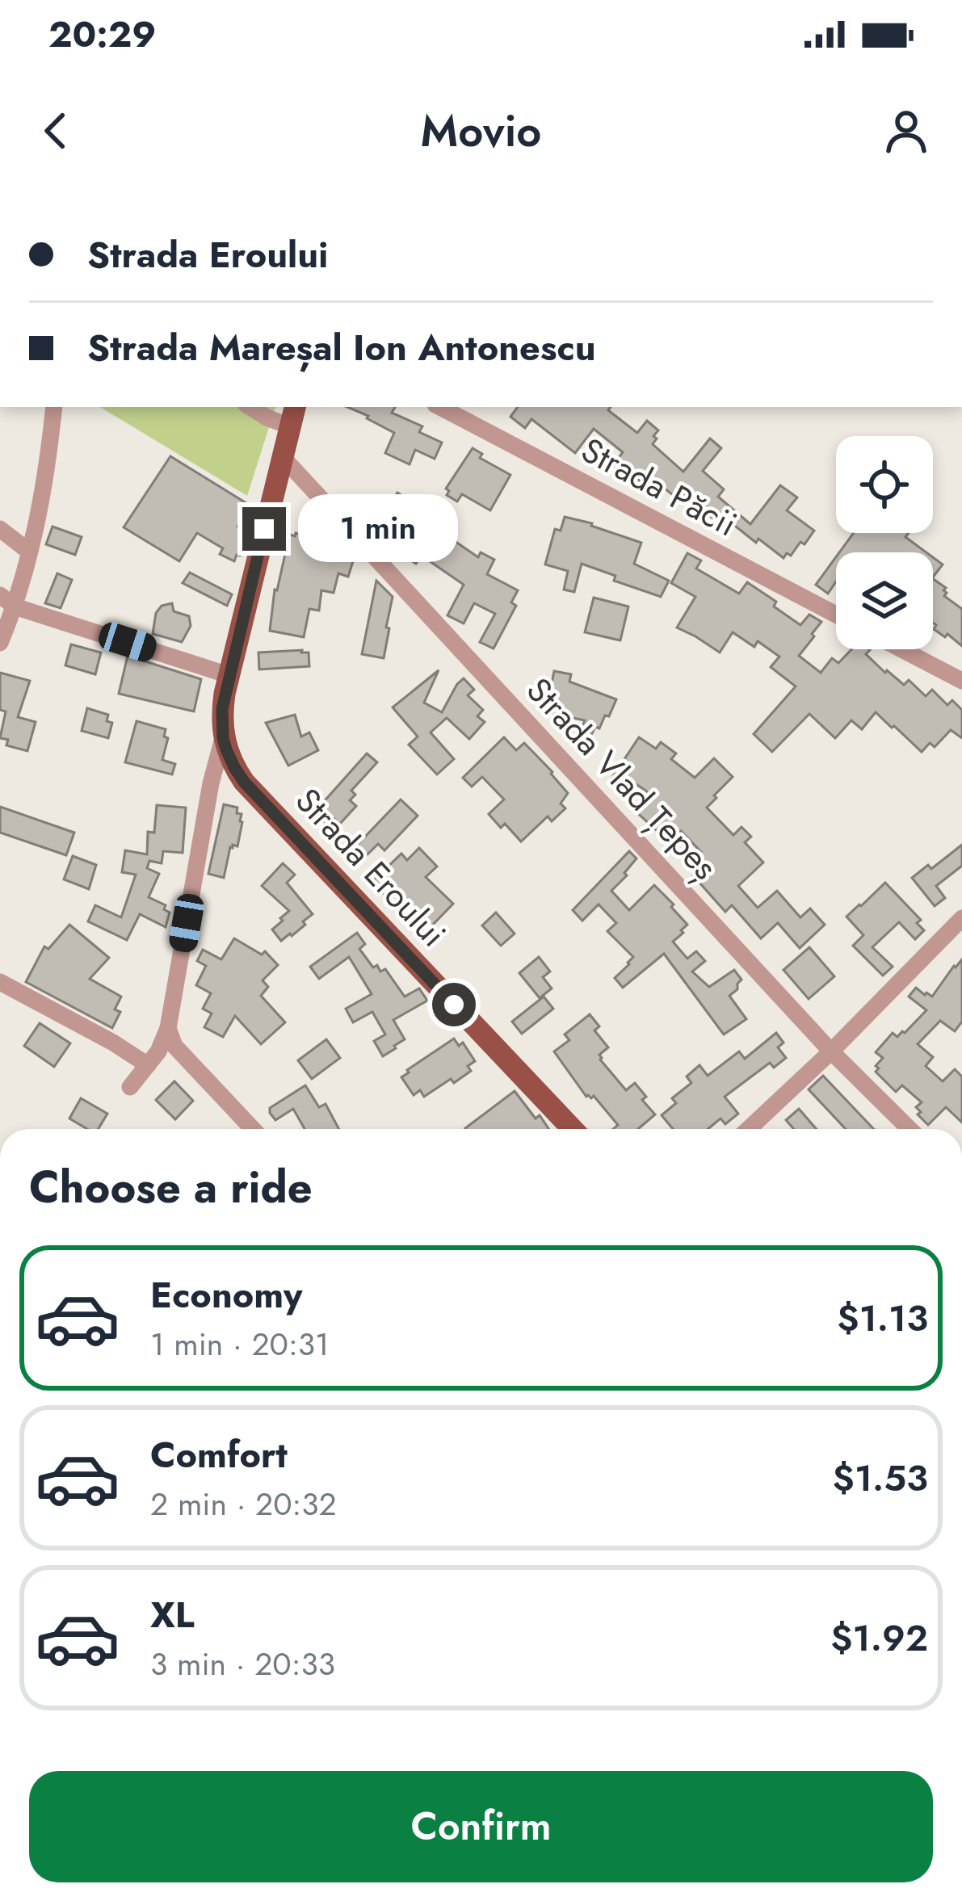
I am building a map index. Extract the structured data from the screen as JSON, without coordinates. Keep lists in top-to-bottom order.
{
  "streets": {
    "main road": ["Strada Eroului"],
    "street": ["Strada Păcii", "Strada Vlad Țepeș"]
  },
  "page": {
    "status": "20:29",
    "header": "Movio",
    "banner": ["Strada Eroului", "Strada Mareșal Ion Antonescu"],
    "bubble": "1 min",
    "heading": "Choose a ride",
    "list": [
      {
        "name": "Economy",
        "note": "1 min · 20:31",
        "value": "$1.13"
      },
      {
        "name": "Comfort",
        "note": "2 min · 20:32",
        "value": "$1.53"
      },
      {
        "name": "XL",
        "note": "3 min · 20:33",
        "value": "$1.92"
      }
    ],
    "buttons": "Confirm"
  }
}
